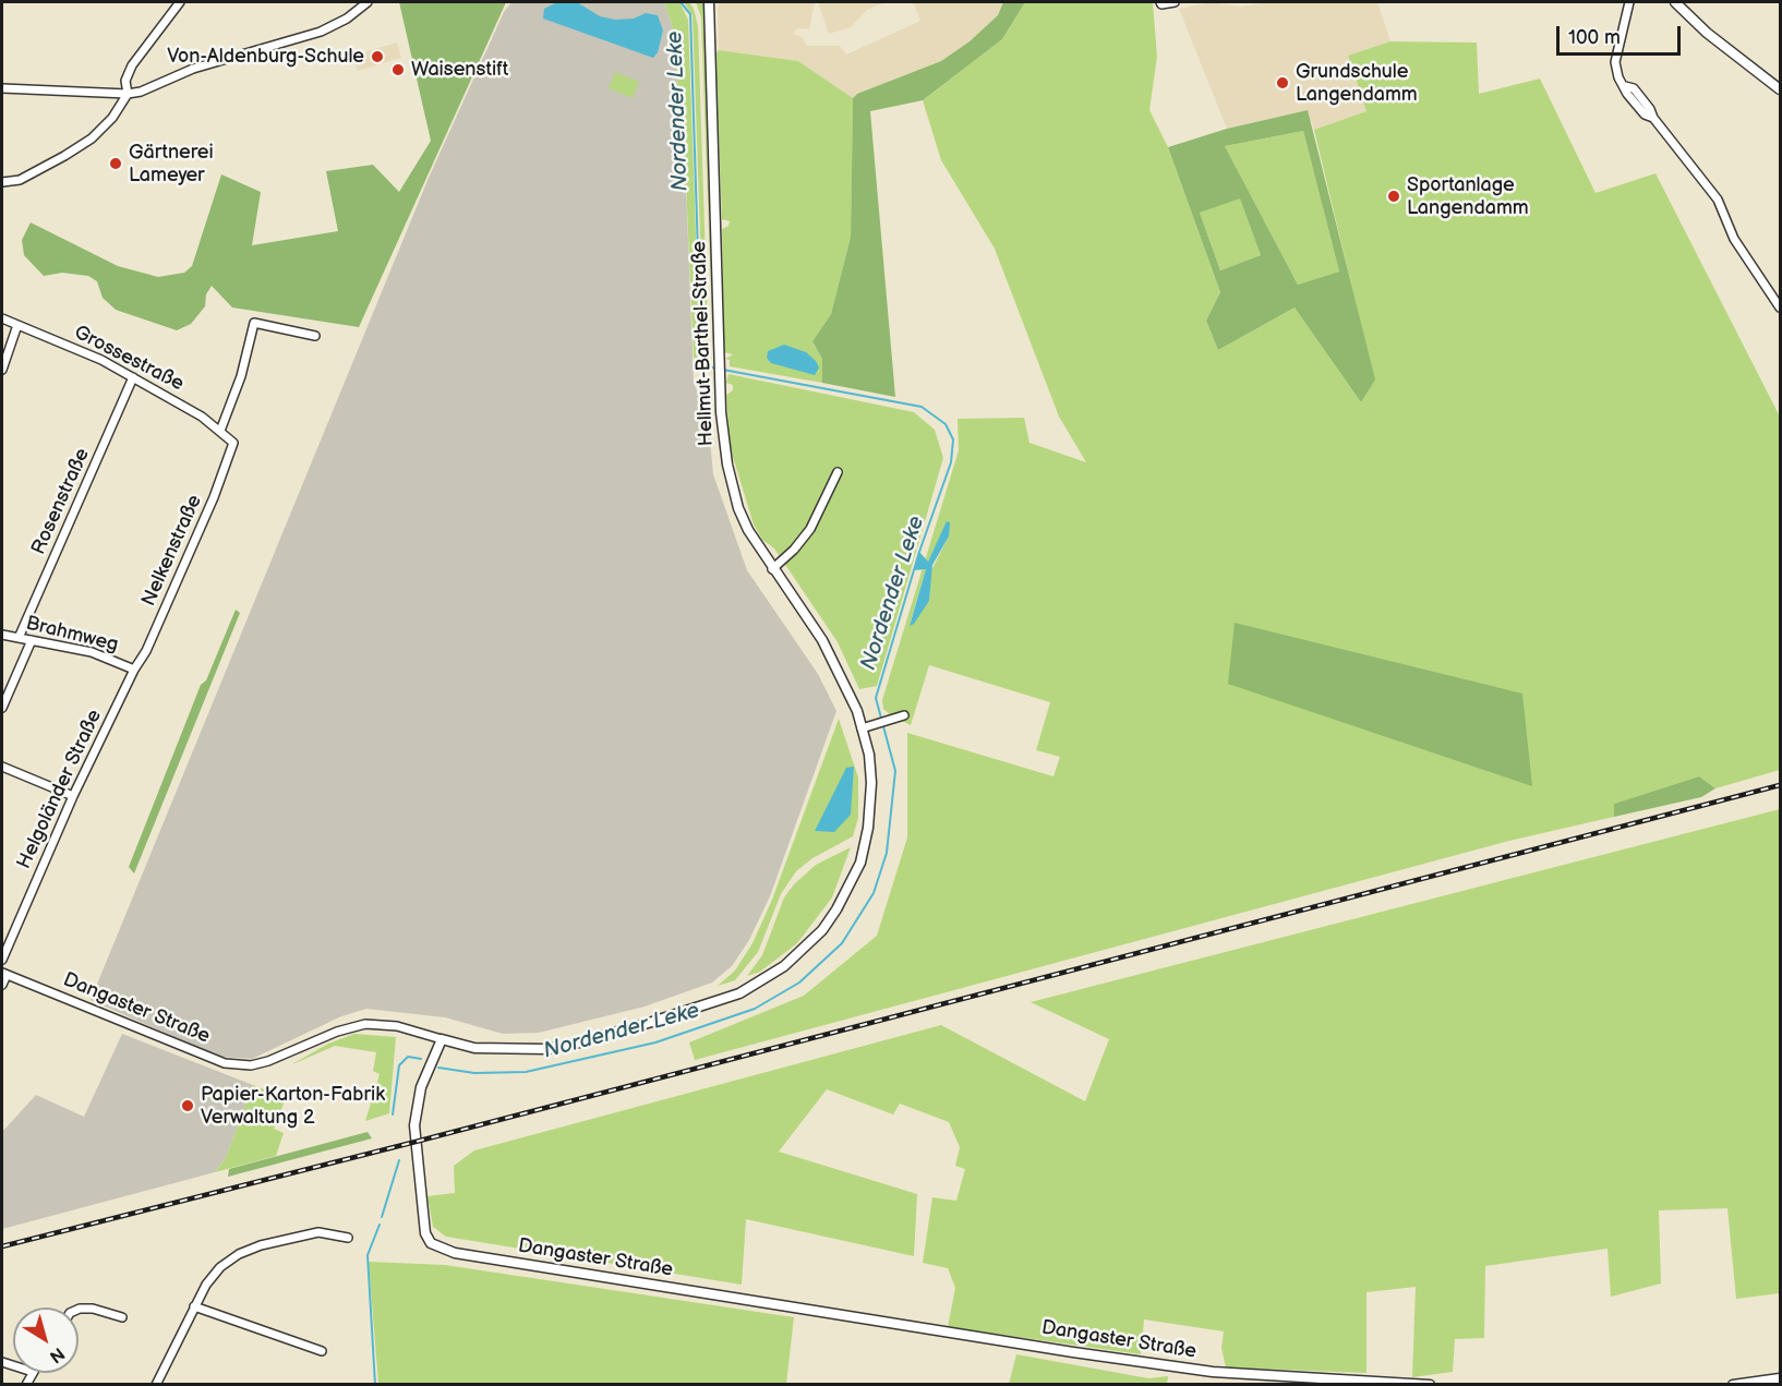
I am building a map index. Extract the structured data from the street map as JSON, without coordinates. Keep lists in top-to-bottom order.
{
  "streets": {
    "street": [
      "Hellmut-Barthel-Straße",
      "Grossestraße",
      "Rosenstraße",
      "Nelkenstraße",
      "Brahmweg",
      "Helgoländer Straße",
      "Dangaster Straße"
    ]
  },
  "crossings": [
    ["Hellmut-Barthel-Straße", "Dangaster Straße"],
    ["Grossestraße", "Rosenstraße"],
    ["Grossestraße", "Nelkenstraße"],
    ["Rosenstraße", "Brahmweg"],
    ["Nelkenstraße", "Brahmweg"],
    ["Nelkenstraße", "Helgoländer Straße"],
    ["Brahmweg", "Helgoländer Straße"]
  ],
  "water": ["Nordender Leke"],
  "places": [
    "Von-Aldenburg-Schule",
    "Waisenstift",
    "Grundschule Langendamm",
    "Gärtnerei Lameyer",
    "Sportanlage Langendamm",
    "Papier-Karton-Fabrik Verwaltung 2"
  ],
  "scale_bar": "100 m",
  "north": "bottom right"
}
